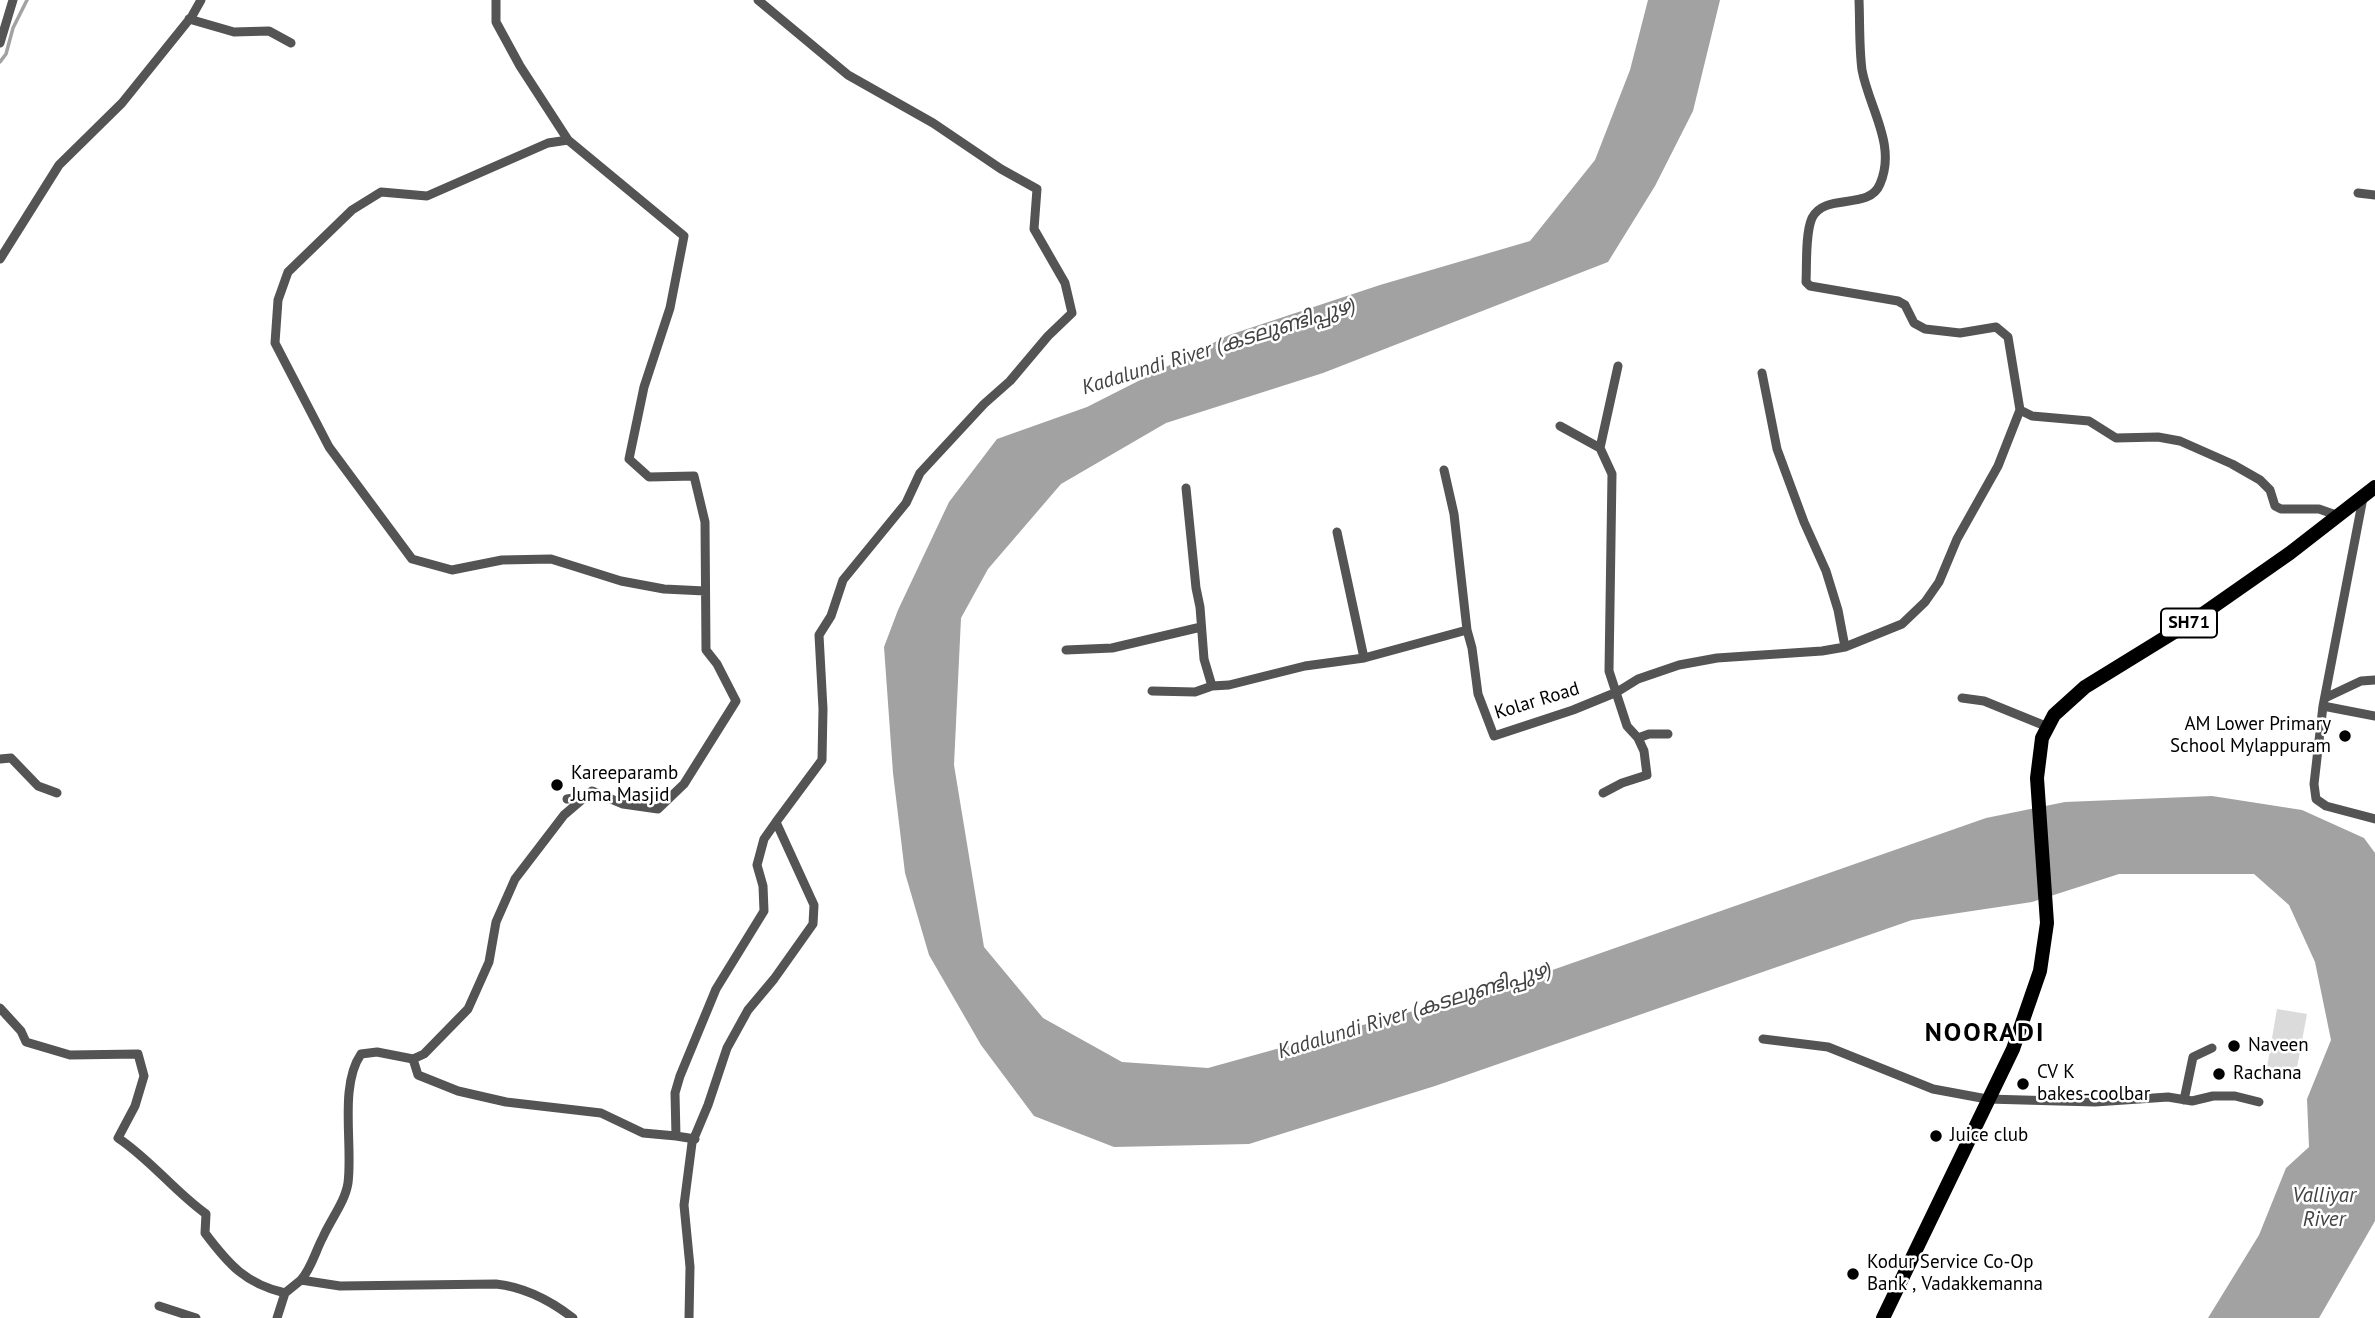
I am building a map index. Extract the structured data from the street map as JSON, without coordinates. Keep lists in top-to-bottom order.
{
  "streets": {
    "main road": ["SH71"],
    "street": ["Kolar Road"]
  },
  "districts": ["NOORADI"],
  "water": ["Kadalundi River (കടലുണ്ടിപ്പുഴ)", "Valliyar River"],
  "places": [
    "AM Lower Primary School Mylappuram",
    "Kareeparamb Juma Masjid",
    "Naveen",
    "Rachana",
    "CV K bakes-coolbar",
    "Juice club",
    "Kodur Service Co-Op Bank , Vadakkemanna"
  ]
}
